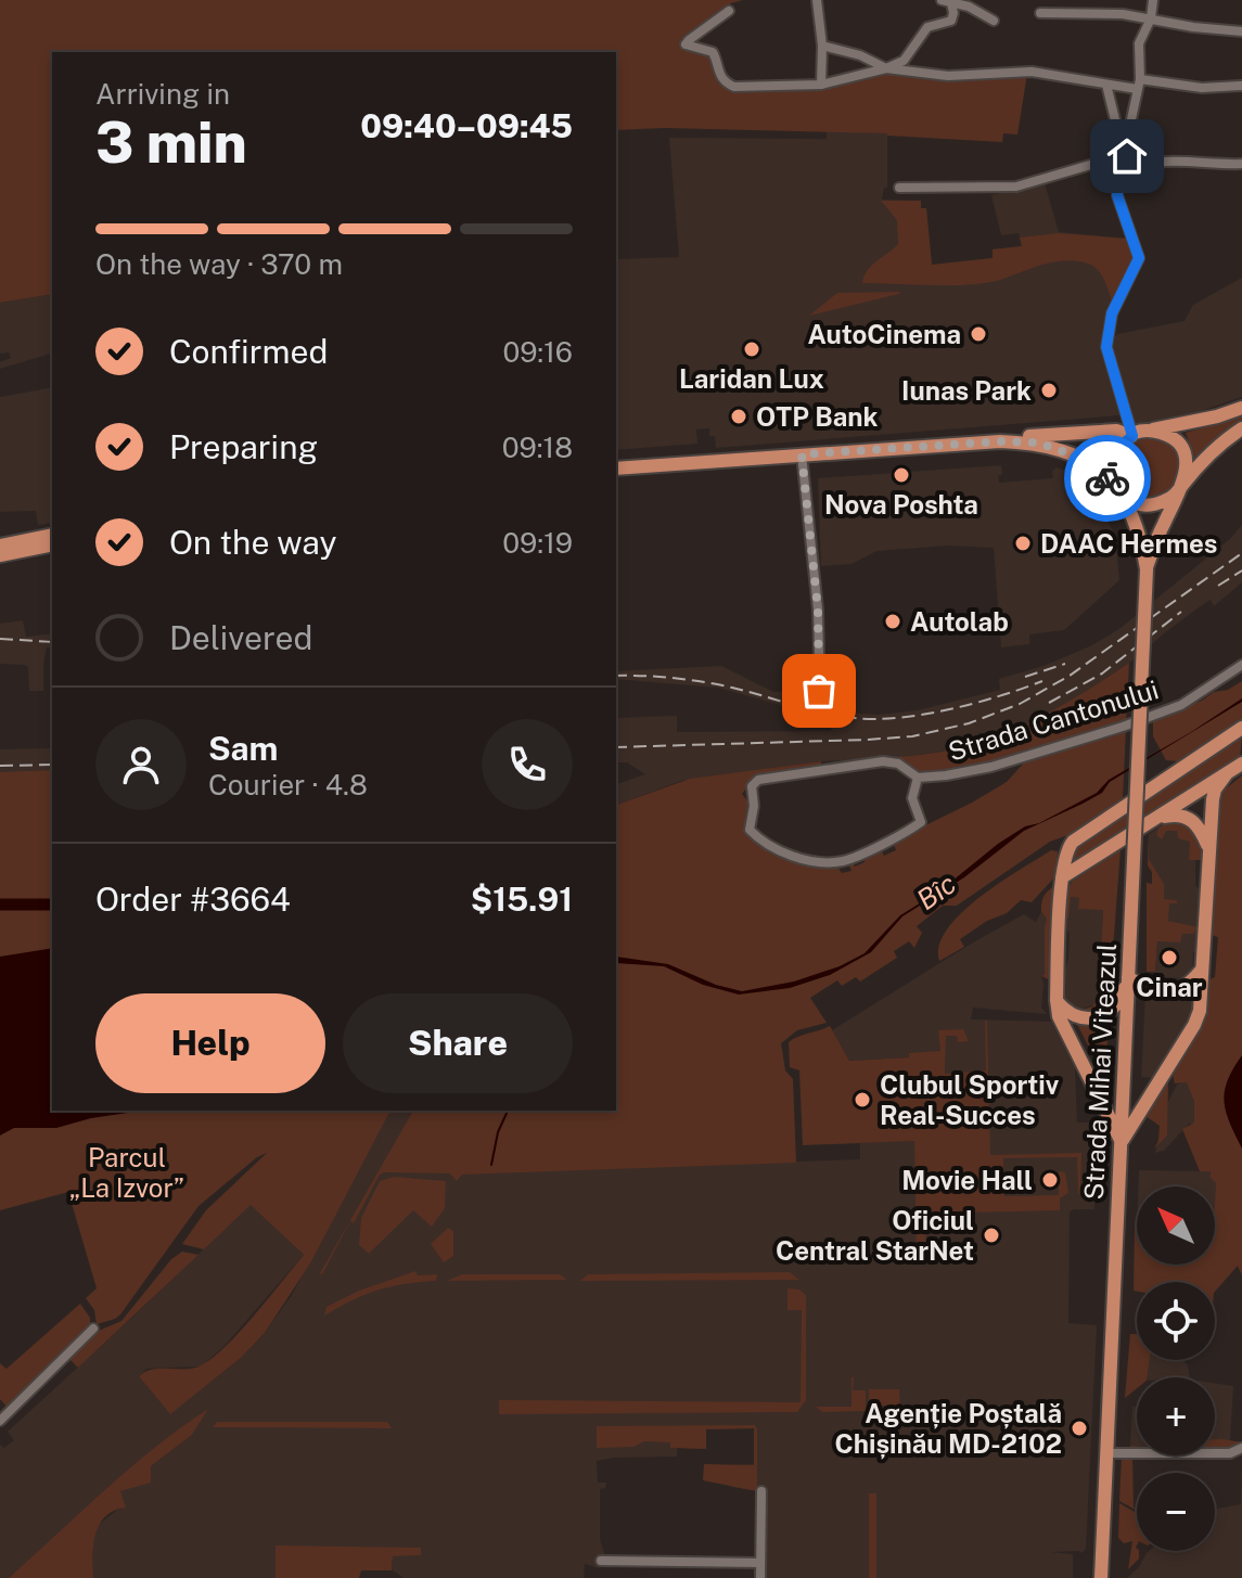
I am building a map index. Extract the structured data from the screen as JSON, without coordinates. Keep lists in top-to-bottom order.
{
  "streets": {
    "main road": ["Strada Mihai Viteazul"],
    "street": ["Strada Cantonului"]
  },
  "water": ["Bîc"],
  "parks": ["Parcul „La Izvor”"],
  "places": [
    "AutoCinema",
    "Laridan Lux",
    "Iunas Park",
    "OTP Bank",
    "Nova Poshta",
    "DAAC Hermes",
    "Autolab",
    "Cinar",
    "Clubul Sportiv Real-Succes",
    "Movie Hall",
    "Oficiul Central StarNet",
    "Agenție Poștală Chișinău MD-2102"
  ],
  "north": "top left",
  "page": {
    "heading": ["3 min", "Arriving in", "09:40–09:45"],
    "panel": [
      "Sam",
      "Courier · 4.8",
      "Order #3664",
      "$15.91"
    ],
    "bar": "On the way · 370 m",
    "list": [
      ["Confirmed", "09:16"],
      ["Preparing", "09:18"],
      ["On the way", "09:19"],
      "Delivered"
    ],
    "buttons": ["Help", "Share"],
    "map_buttons": ["+", "−"]
  }
}
